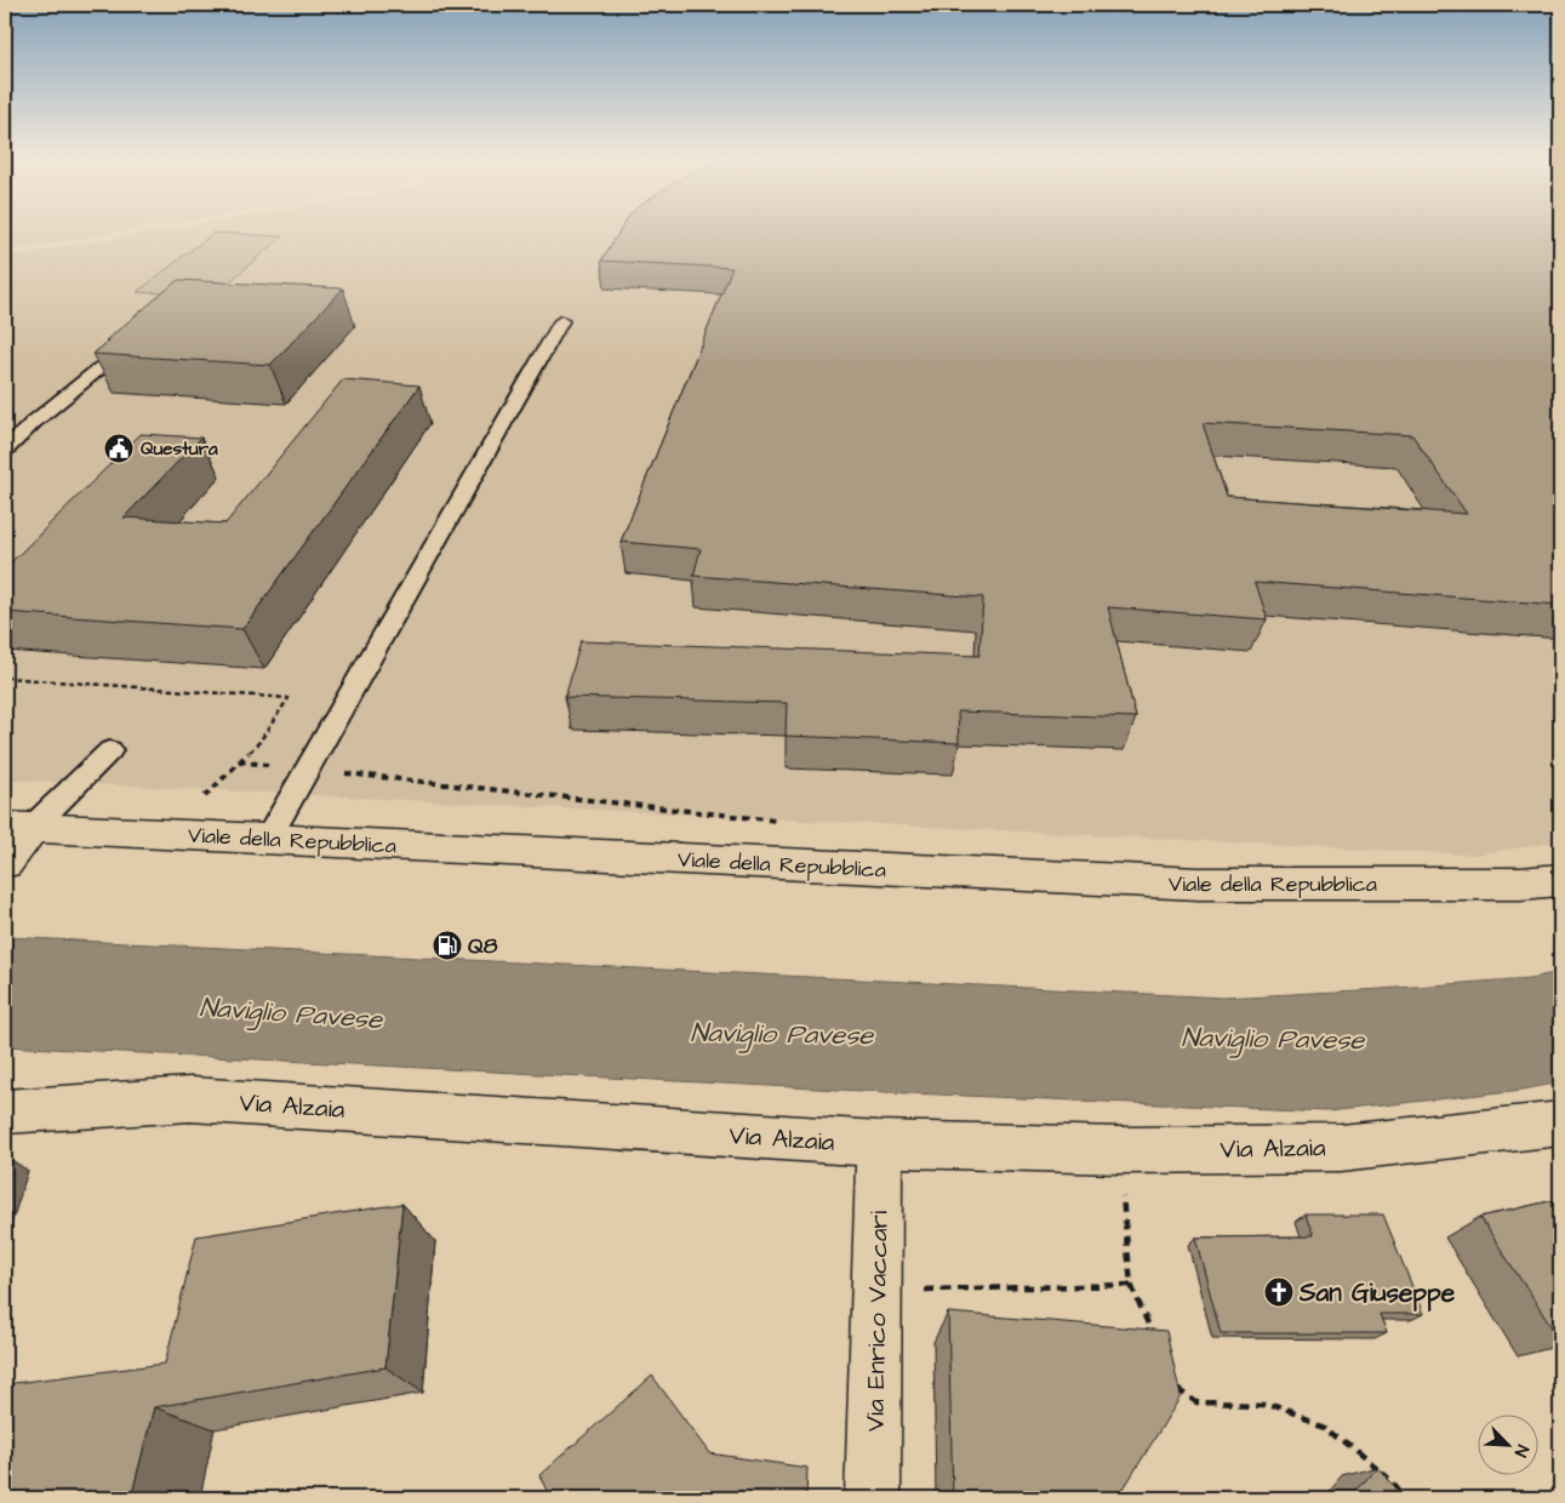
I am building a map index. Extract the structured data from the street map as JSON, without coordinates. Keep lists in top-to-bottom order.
{
  "streets": {
    "street": ["Viale della Repubblica", "Via Alzaia", "Via Enrico Vaccari"]
  },
  "crossings": [
    ["Via Alzaia", "Via Enrico Vaccari"]
  ],
  "water": ["Naviglio Pavese"],
  "places": {
    "public building": ["Questura"],
    "fuel station": ["Q8"],
    "church": ["San Giuseppe"]
  },
  "north": "bottom right"
}
